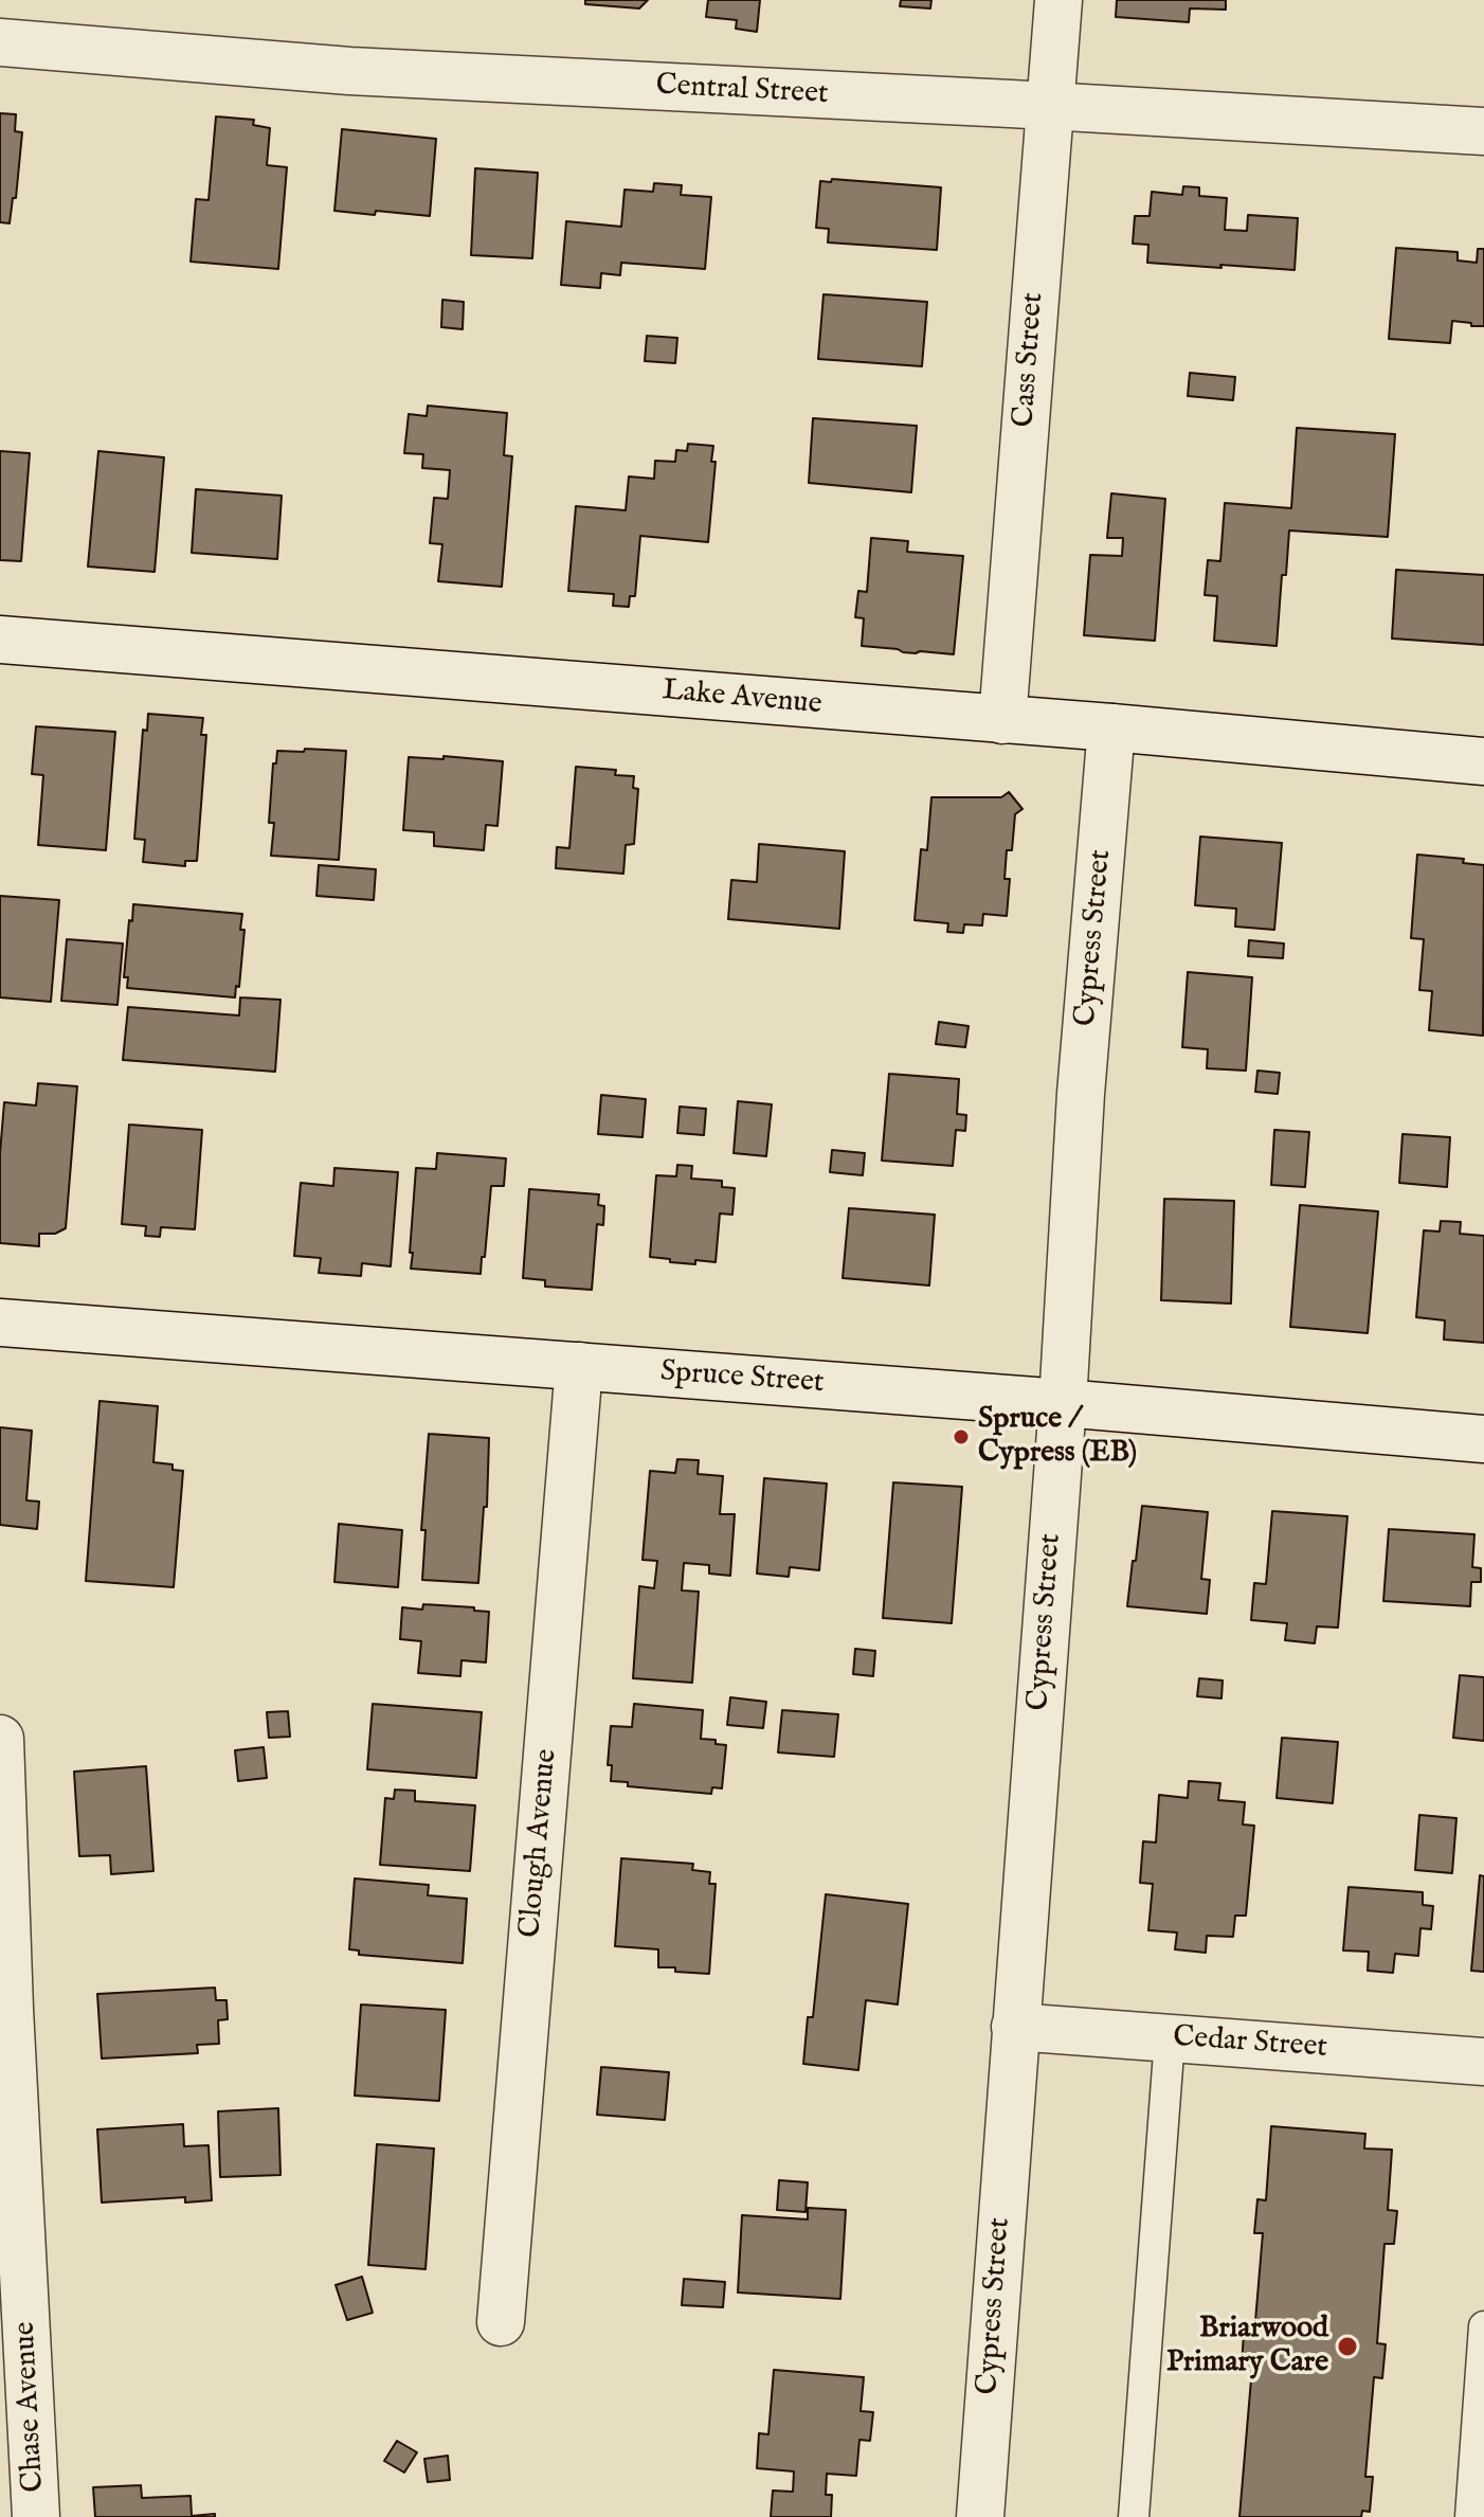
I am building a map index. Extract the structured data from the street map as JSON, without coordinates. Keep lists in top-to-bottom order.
{
  "streets": {
    "street": [
      "Central Street",
      "Cass Street",
      "Lake Avenue",
      "Cypress Street",
      "Spruce Street",
      "Clough Avenue",
      "Cedar Street",
      "Chase Avenue"
    ]
  },
  "crossings": [
    ["Central Street", "Cass Street"],
    ["Cass Street", "Lake Avenue"],
    ["Lake Avenue", "Cypress Street"],
    ["Cypress Street", "Spruce Street"],
    ["Cypress Street", "Cedar Street"],
    ["Spruce Street", "Clough Avenue"]
  ],
  "places": ["Spruce / Cypress (EB)", "Briarwood Primary Care"]
}
